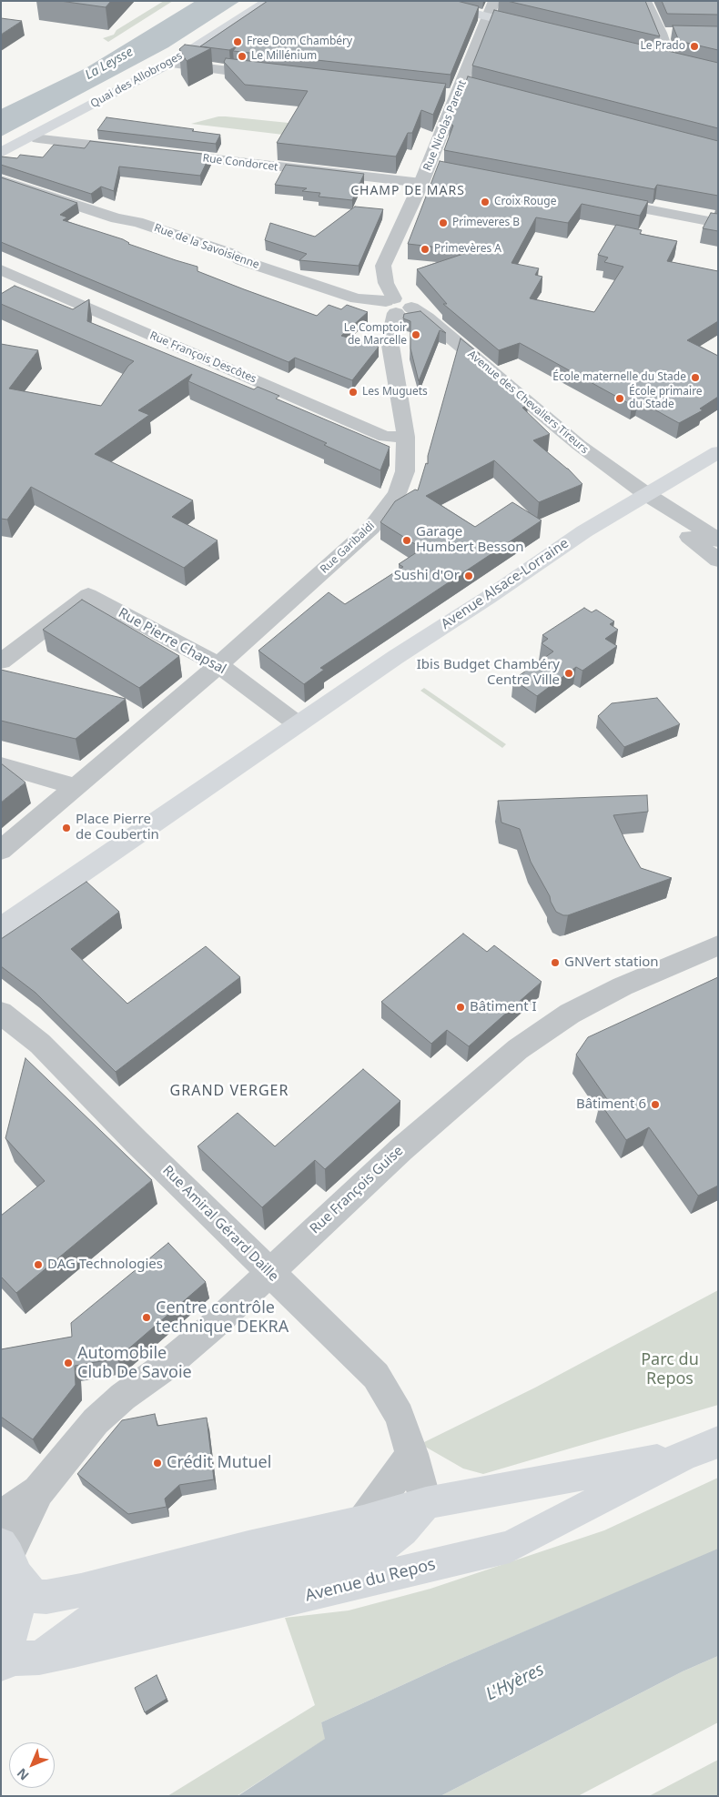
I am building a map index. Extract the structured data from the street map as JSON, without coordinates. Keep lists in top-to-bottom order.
{
  "streets": {
    "main road": ["Quai des Allobroges", "Avenue Alsace-Lorraine", "Avenue du Repos"],
    "street": [
      "Rue Nicolas Parent",
      "Rue Condorcet",
      "Rue de la Savoisienne",
      "Rue François Descôtes",
      "Avenue des Chevaliers Tireurs",
      "Rue Garibaldi",
      "Rue Pierre Chapsal",
      "Rue François Guise",
      "Rue Amiral Gérard Daille"
    ]
  },
  "crossings": [
    ["Rue Nicolas Parent", "Rue Condorcet"],
    ["Rue Nicolas Parent", "Rue de la Savoisienne"],
    ["Rue Nicolas Parent", "Avenue des Chevaliers Tireurs"],
    ["Rue Nicolas Parent", "Rue Garibaldi"],
    ["Rue de la Savoisienne", "Avenue des Chevaliers Tireurs"],
    ["Rue de la Savoisienne", "Rue Garibaldi"],
    ["Rue François Descôtes", "Rue Garibaldi"],
    ["Avenue des Chevaliers Tireurs", "Rue Garibaldi"],
    ["Avenue des Chevaliers Tireurs", "Avenue Alsace-Lorraine"],
    ["Rue Garibaldi", "Rue Pierre Chapsal"],
    ["Avenue Alsace-Lorraine", "Rue Pierre Chapsal"],
    ["Rue François Guise", "Rue Amiral Gérard Daille"],
    ["Rue François Guise", "Avenue du Repos"],
    ["Rue Amiral Gérard Daille", "Avenue du Repos"]
  ],
  "districts": ["CHAMP DE MARS", "GRAND VERGER"],
  "water": ["La Leysse", "L'Hyères"],
  "parks": ["Parc du Repos"],
  "places": [
    "Free Dom Chambéry",
    "Le Prado",
    "Le Millénium",
    "Croix Rouge",
    "Primeveres B",
    "Primevères A",
    "Le Comptoir de Marcelle",
    "École maternelle du Stade",
    "Les Muguets",
    "École primaire du Stade",
    "Garage Humbert Besson",
    "Sushi d'Or",
    "Ibis Budget Chambéry Centre Ville",
    "Place Pierre de Coubertin",
    "GNVert station",
    "Bâtiment I",
    "Bâtiment 6",
    "DAG Technologies",
    "Centre contrôle technique DEKRA",
    "Automobile Club De Savoie",
    "Crédit Mutuel"
  ],
  "north": "bottom left"
}
